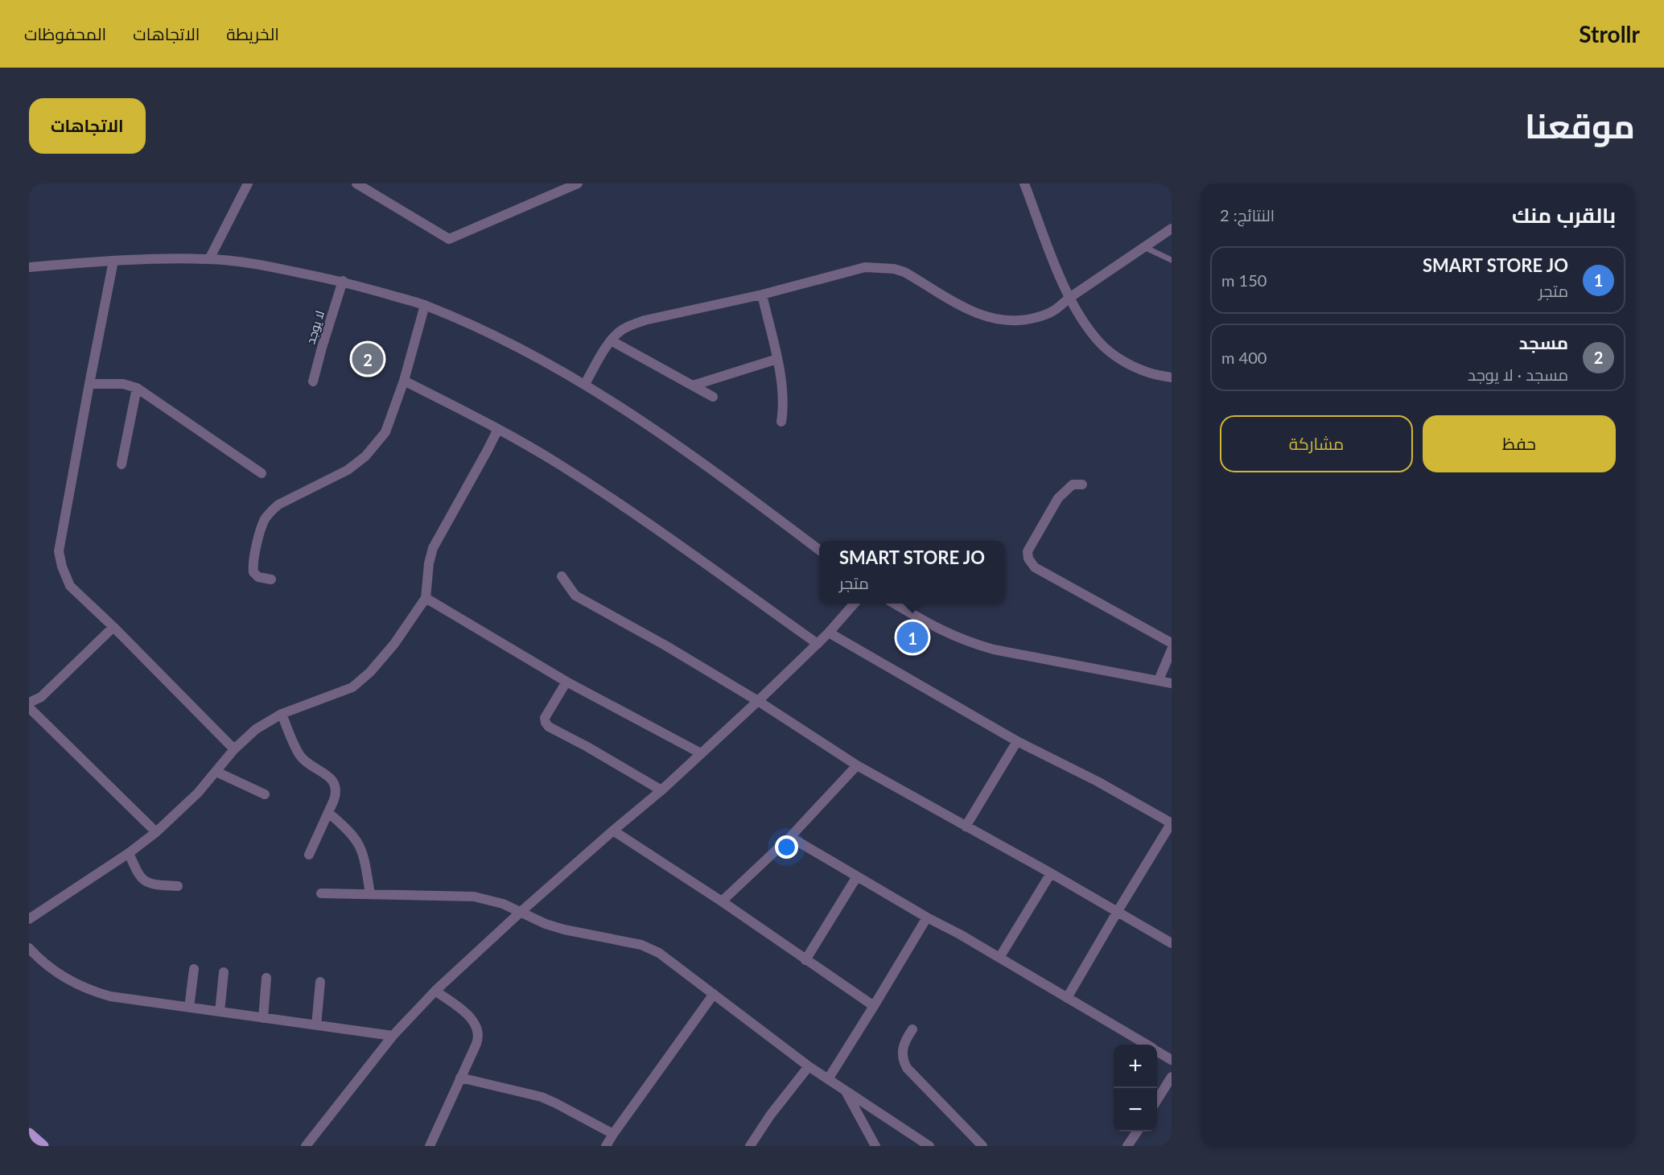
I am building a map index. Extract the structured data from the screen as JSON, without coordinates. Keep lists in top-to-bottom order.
{
  "streets": {
    "street": ["لا يوجد"]
  },
  "page": {
    "header": "Strollr",
    "nav": ["الخريطة", "الاتجاهات", "المحفوظات"],
    "title": "موقعنا",
    "buttons": [
      "الاتجاهات",
      ["حفظ", "مشاركة"]
    ],
    "heading": ["بالقرب منك", "النتائج: 2"],
    "list": [
      {
        "mark": "1",
        "name": "SMART STORE JO",
        "note": "متجر",
        "value": "150 m"
      },
      {
        "mark": "2",
        "name": "مسجد",
        "note": "مسجد · لا يوجد",
        "value": "400 m"
      }
    ],
    "pins": ["2", "1"],
    "popup": ["SMART STORE JO", "متجر"],
    "map_buttons": ["+", "−"]
  }
}
